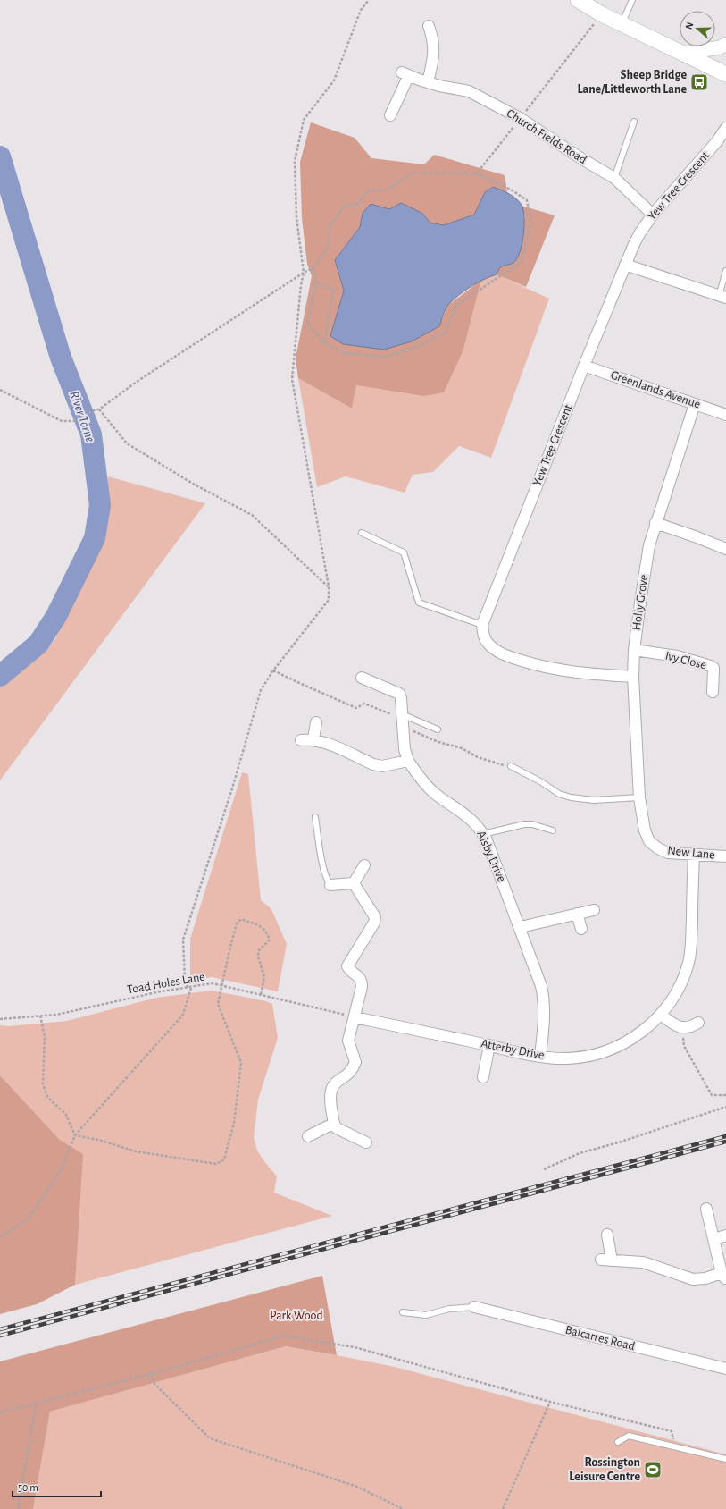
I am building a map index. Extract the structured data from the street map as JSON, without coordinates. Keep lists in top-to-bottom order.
{
  "streets": {
    "street": [
      "Church Fields Road",
      "Yew Tree Crescent",
      "Greenlands Avenue",
      "Holly Grove",
      "Ivy Close",
      "New Lane",
      "Aisby Drive",
      "Atterby Drive",
      "Balcarres Road"
    ],
    "path": ["Toad Holes Lane"]
  },
  "crossings": [
    ["Church Fields Road", "Yew Tree Crescent"],
    ["Yew Tree Crescent", "Greenlands Avenue"],
    ["Greenlands Avenue", "Holly Grove"],
    ["Holly Grove", "Ivy Close"],
    ["Holly Grove", "New Lane"],
    ["New Lane", "Atterby Drive"],
    ["Aisby Drive", "Atterby Drive"],
    ["Toad Holes Lane", "Atterby Drive"]
  ],
  "water": ["River Torne"],
  "parks": ["Park Wood"],
  "places": {
    "bus stop": ["Sheep Bridge Lane/Littleworth Lane"],
    "sports": ["Rossington Leisure Centre"]
  },
  "scale_bar": "50 m",
  "north": "left"
}
